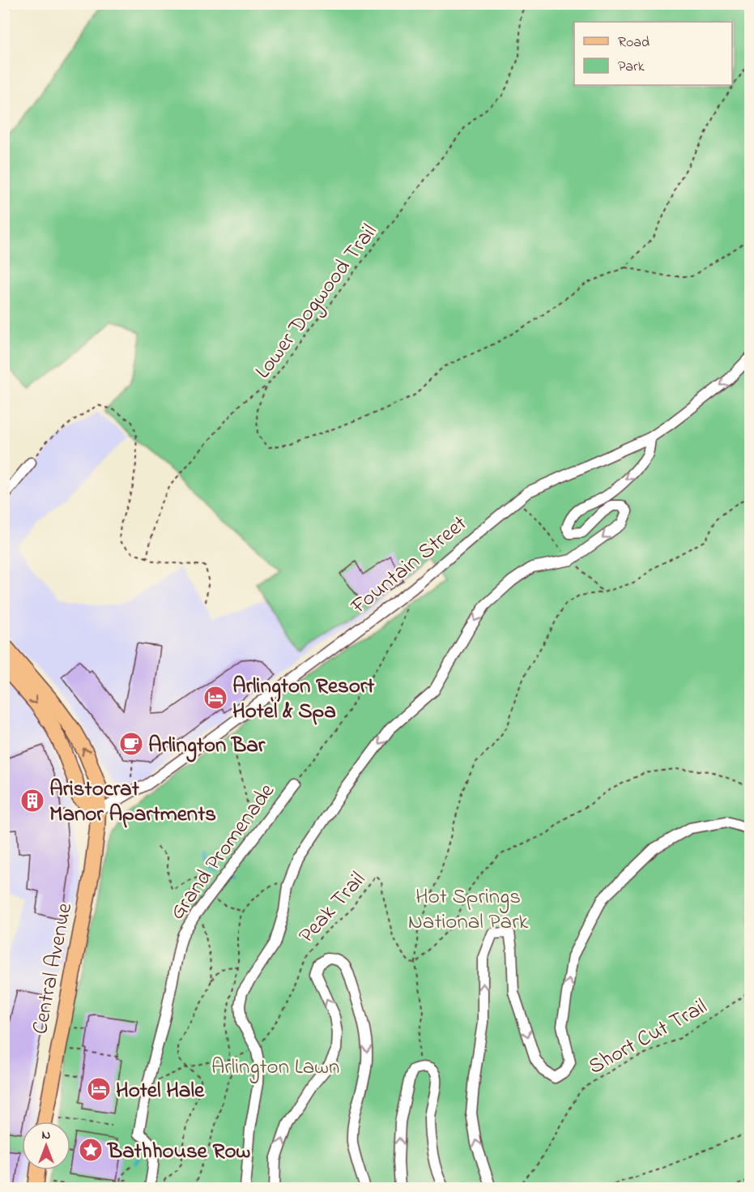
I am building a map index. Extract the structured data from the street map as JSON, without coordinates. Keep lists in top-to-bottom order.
{
  "streets": {
    "main road": ["Central Avenue"],
    "street": ["Fountain Street", "Grand Promenade"],
    "path": ["Lower Dogwood Trail", "Peak Trail", "Short Cut Trail"]
  },
  "crossings": [
    ["Fountain Street", "Grand Promenade"],
    ["Fountain Street", "Central Avenue"],
    ["Grand Promenade", "Peak Trail"]
  ],
  "parks": ["Hot Springs National Park", "Arlington Lawn"],
  "places": {
    "hotel": ["Arlington Resort Hotel & Spa", "Hotel Hale"],
    "cafe": ["Arlington Bar"],
    "building": ["Aristocrat Manor Apartments"],
    "place": ["Bathhouse Row"]
  },
  "legend": ["Road", "Park"],
  "north": "top"
}
